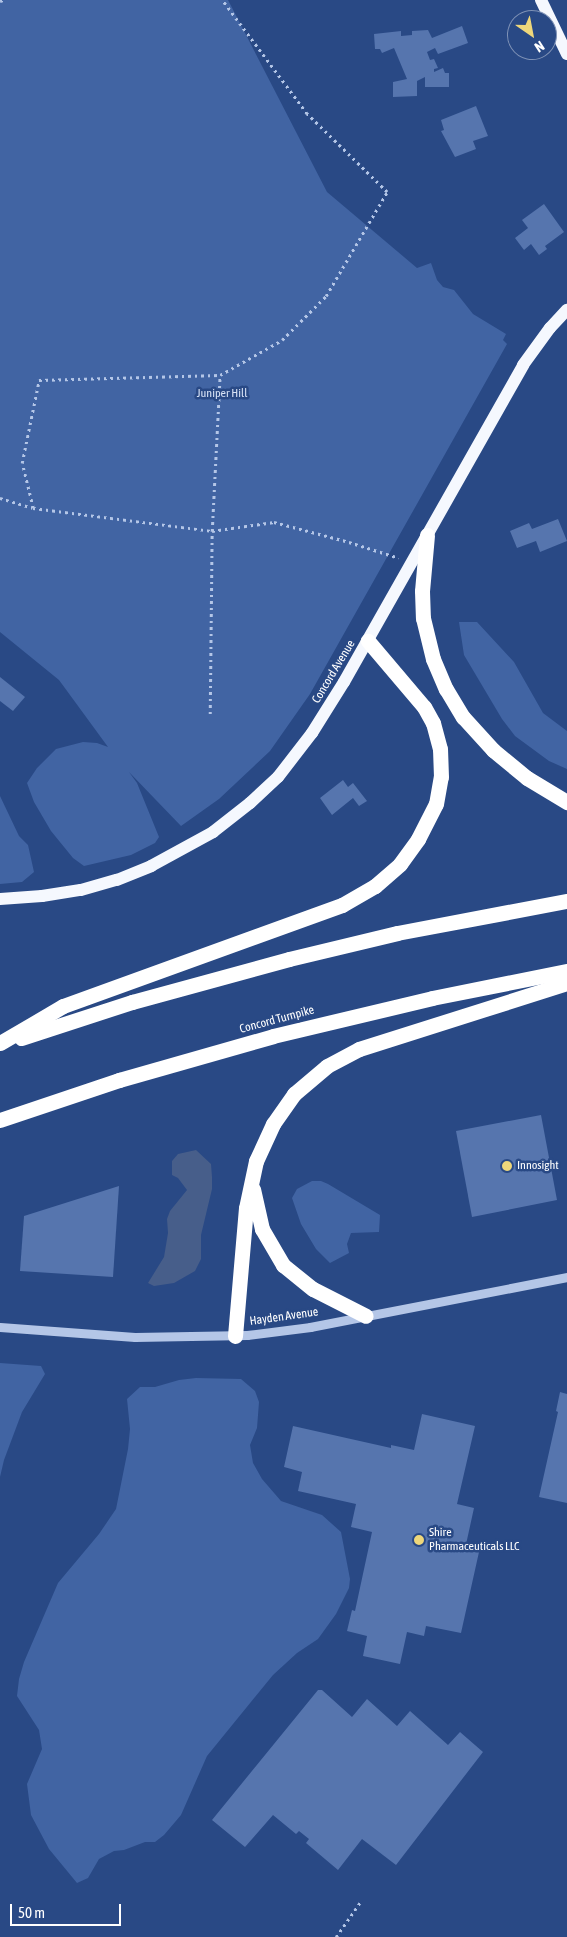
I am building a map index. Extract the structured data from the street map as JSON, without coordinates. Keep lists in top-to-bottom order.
{
  "streets": {
    "highway": ["Concord Turnpike"],
    "main road": ["Concord Avenue"],
    "street": ["Hayden Avenue"]
  },
  "parks": ["Juniper Hill"],
  "places": ["Innosight", "Shire Pharmaceuticals LLC"],
  "scale_bar": "50 m",
  "north": "bottom right"
}
